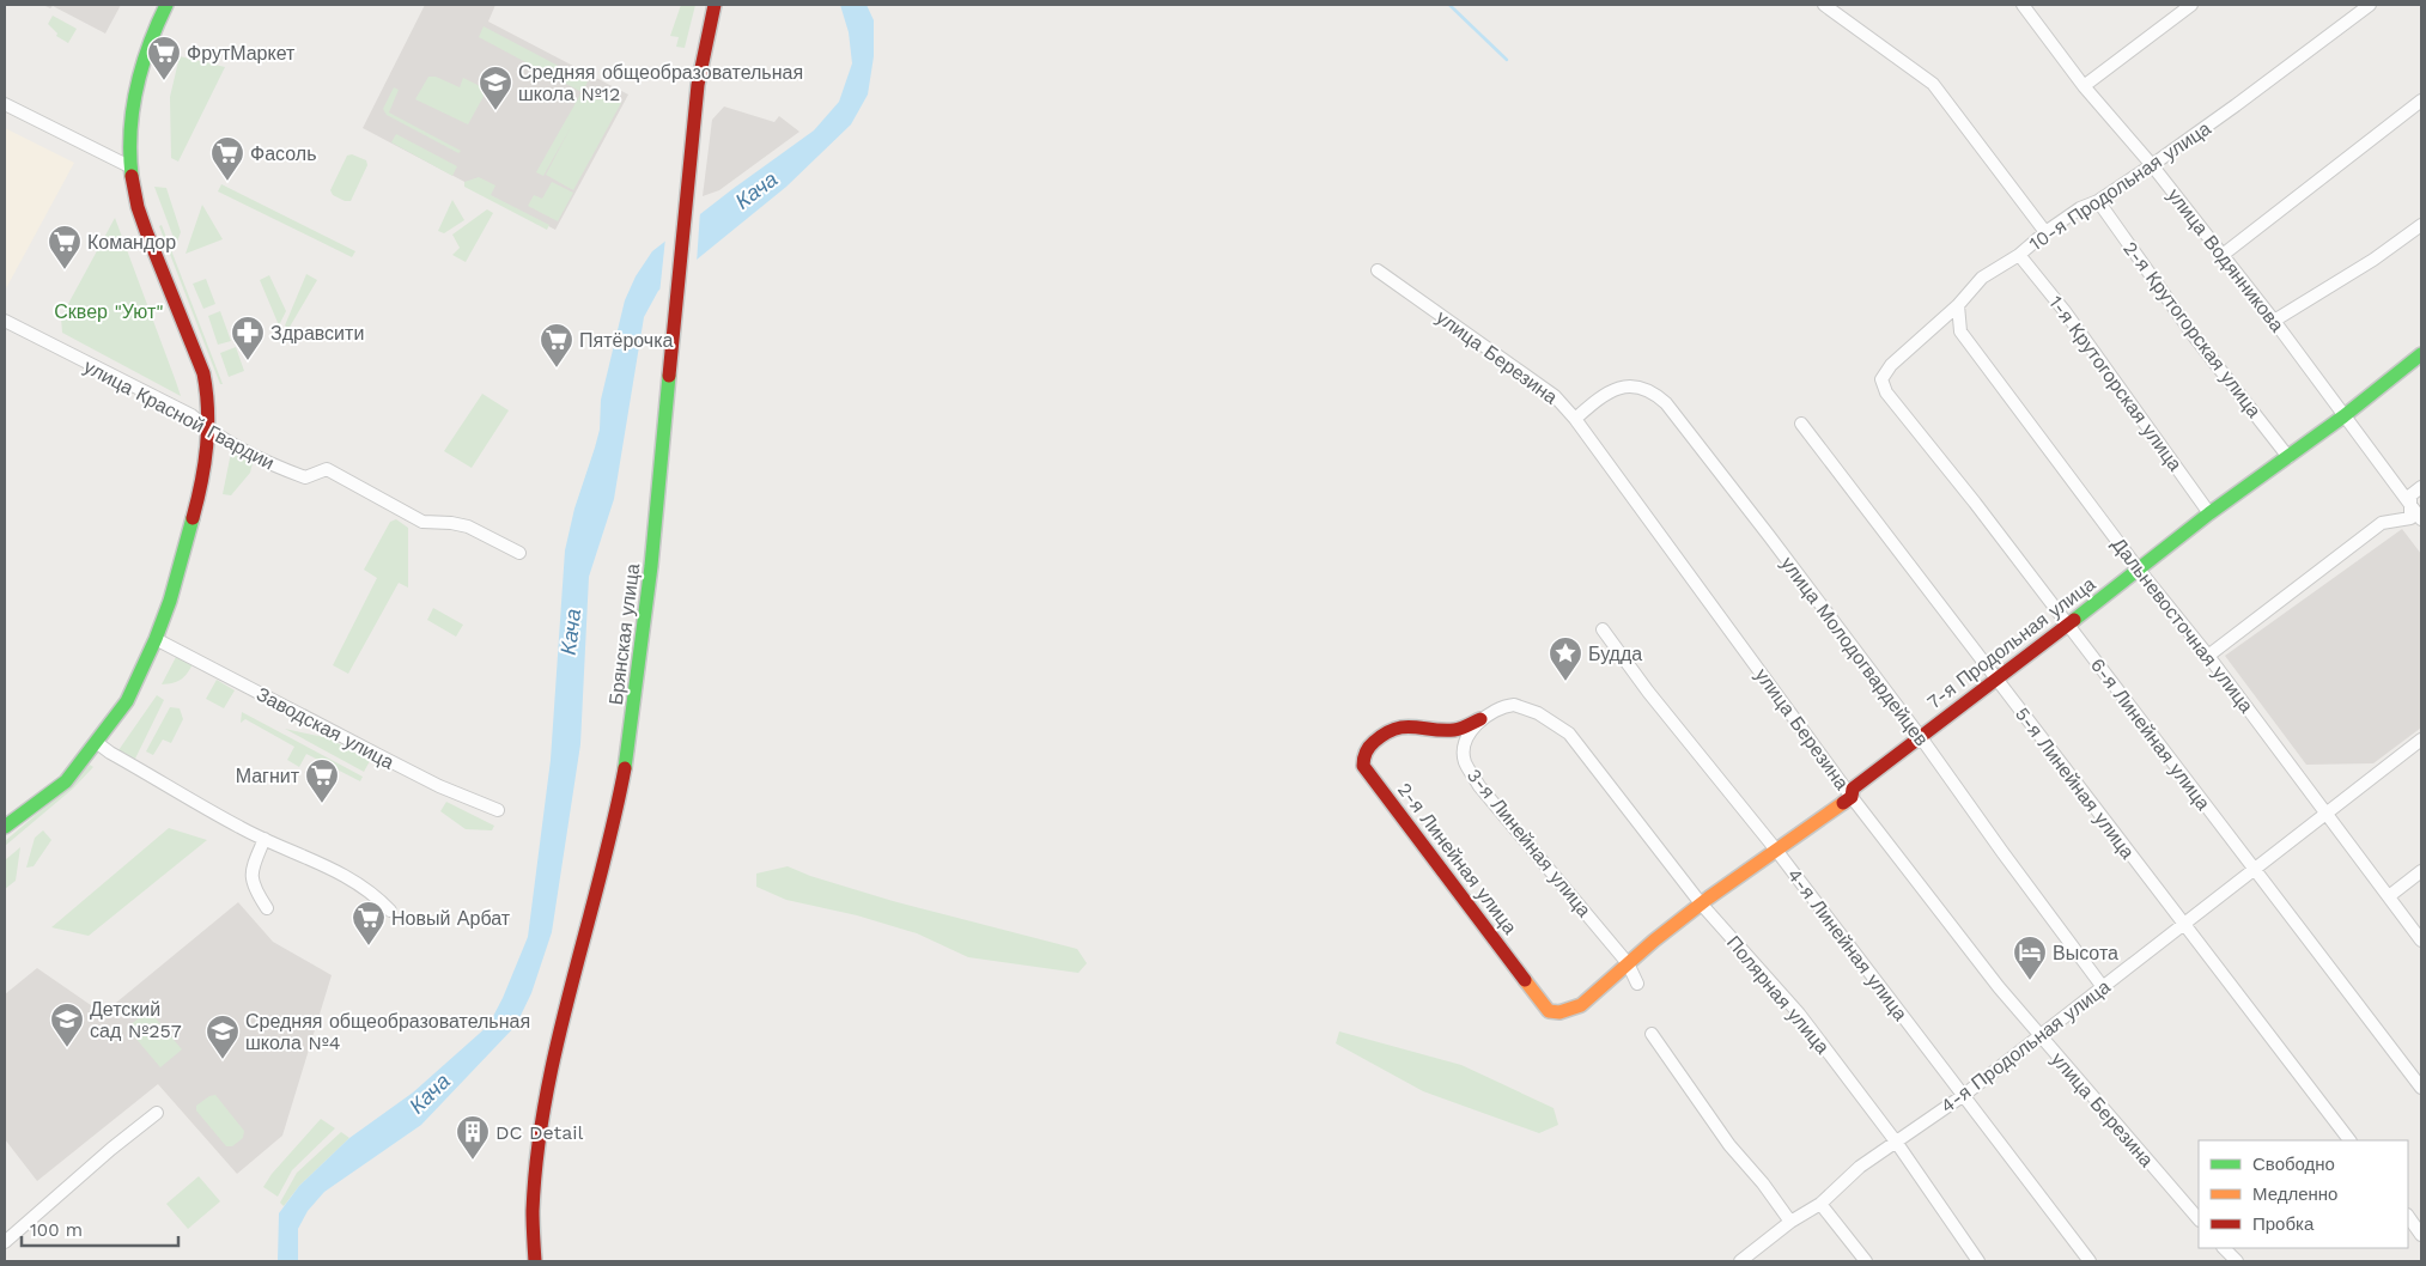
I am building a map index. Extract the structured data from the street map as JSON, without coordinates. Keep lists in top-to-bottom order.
{
  "streets": {
    "main road": ["Брянская улица", "7-я Продольная улица", "2-я Линейная улица"],
    "street": [
      "10-я Продольная улица",
      "улица Водянникова",
      "2-я Крутогорская улица",
      "улица Березина",
      "1-я Крутогорская улица",
      "улица Красной Гвардии",
      "Дальневосточная улица",
      "улица Молодогвардейцев",
      "Заводская улица",
      "6-я Линейная улица",
      "5-я Линейная улица",
      "3-я Линейная улица",
      "4-я Линейная улица",
      "Полярная улица",
      "4-я Продольная улица"
    ]
  },
  "crossings": [
    ["10-я Продольная улица", "улица Водянникова"],
    ["10-я Продольная улица", "2-я Крутогорская улица"],
    ["10-я Продольная улица", "1-я Крутогорская улица"],
    ["10-я Продольная улица", "Дальневосточная улица"],
    ["10-я Продольная улица", "6-я Линейная улица"],
    ["улица Водянникова", "7-я Продольная улица"],
    ["2-я Крутогорская улица", "7-я Продольная улица"],
    ["улица Березина", "7-я Продольная улица"],
    ["улица Березина", "улица Молодогвардейцев"],
    ["улица Березина", "4-я Продольная улица"],
    ["1-я Крутогорская улица", "7-я Продольная улица"],
    ["Дальневосточная улица", "7-я Продольная улица"],
    ["Дальневосточная улица", "4-я Продольная улица"],
    ["7-я Продольная улица", "улица Молодогвардейцев"],
    ["7-я Продольная улица", "6-я Линейная улица"],
    ["7-я Продольная улица", "5-я Линейная улица"],
    ["7-я Продольная улица", "3-я Линейная улица"],
    ["7-я Продольная улица", "2-я Линейная улица"],
    ["7-я Продольная улица", "4-я Линейная улица"],
    ["7-я Продольная улица", "Полярная улица"],
    ["улица Молодогвардейцев", "4-я Продольная улица"],
    ["6-я Линейная улица", "4-я Продольная улица"],
    ["5-я Линейная улица", "4-я Продольная улица"],
    ["3-я Линейная улица", "2-я Линейная улица"],
    ["3-я Линейная улица", "Полярная улица"],
    ["2-я Линейная улица", "Полярная улица"],
    ["4-я Линейная улица", "4-я Продольная улица"],
    ["Полярная улица", "4-я Продольная улица"]
  ],
  "water": ["Кача"],
  "parks": ["Сквер \"Уют\""],
  "places": {
    "supermarket": [
      "ФрутМаркет",
      "Фасоль",
      "Командор",
      "Пятёрочка",
      "Магнит",
      "Новый Арбат"
    ],
    "school or university": ["Средняя общеобразовательная школа №12", "Детский сад №257", "Средняя общеобразовательная школа №4"],
    "pharmacy": ["Здравсити"],
    "place": ["Будда"],
    "hotel": ["Высота"],
    "building": ["DC Detail"]
  },
  "legend": ["Свободно", "Медленно", "Пробка"],
  "scale_bar": "100 m"
}
